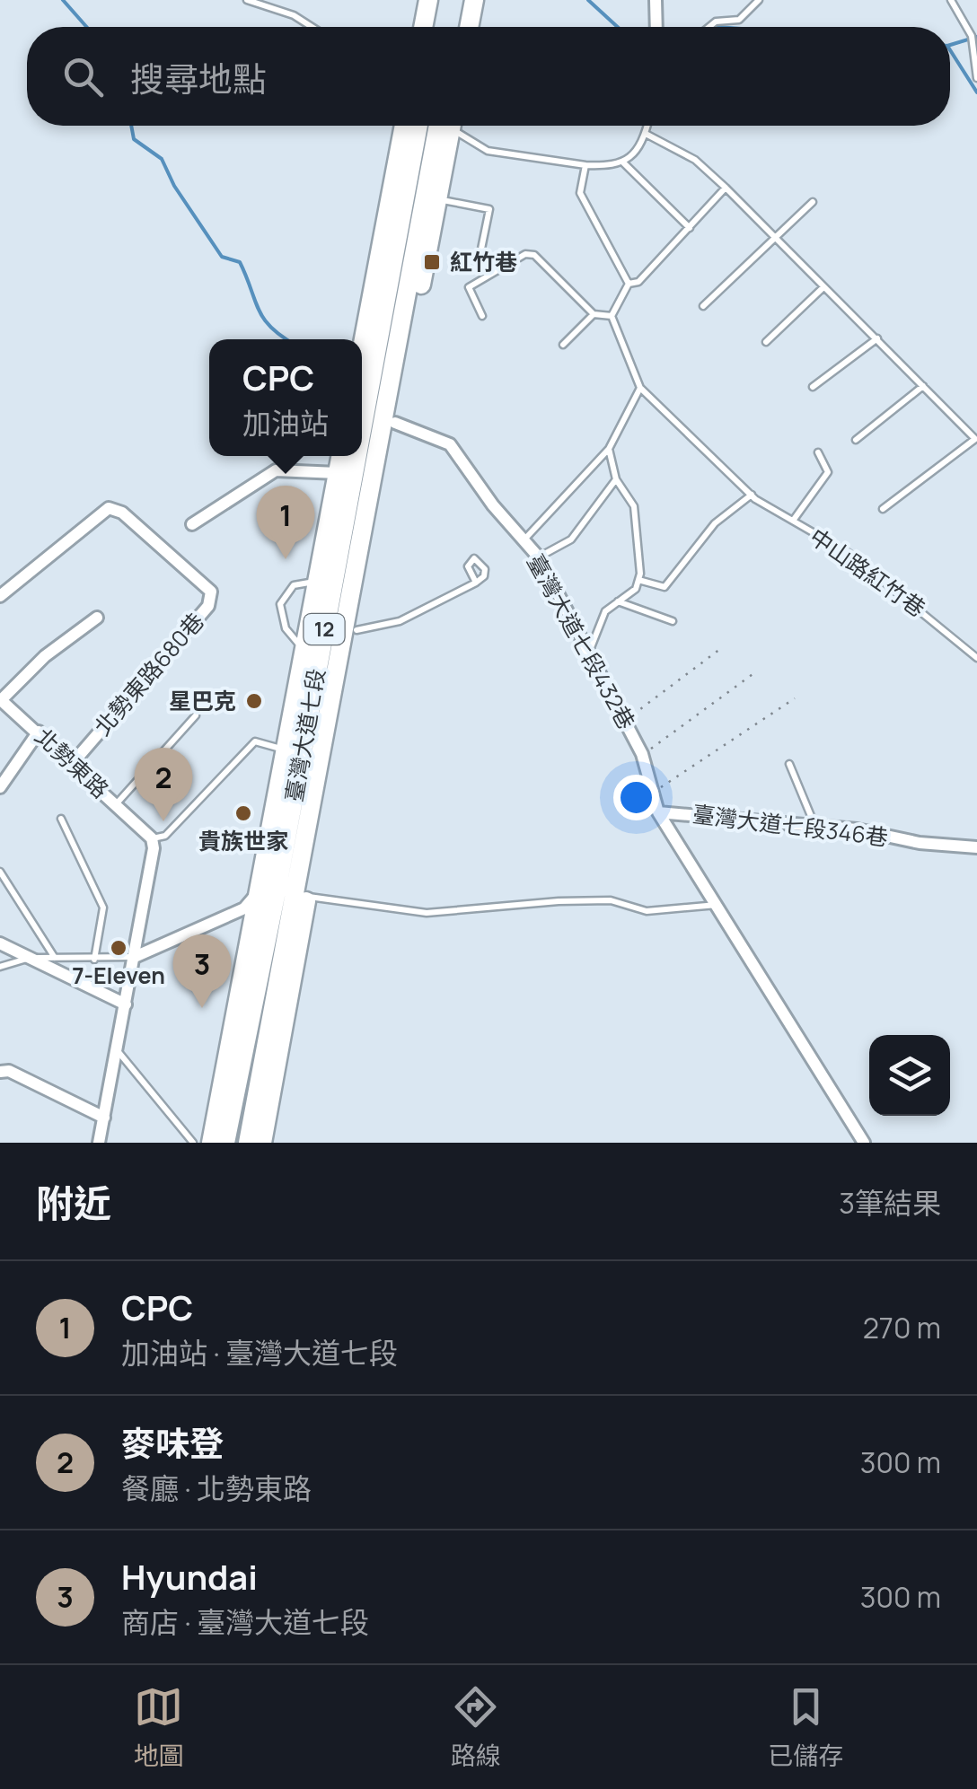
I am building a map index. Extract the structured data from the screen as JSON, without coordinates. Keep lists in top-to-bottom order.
{
  "streets": {
    "main road": ["12", "臺灣大道七段"],
    "street": [
      "臺灣大道七段432巷",
      "北勢東路680巷",
      "北勢東路",
      "臺灣大道七段346巷"
    ],
    "lane": ["中山路紅竹巷"]
  },
  "crossings": [
    ["臺灣大道七段432巷", "臺灣大道七段"],
    ["臺灣大道七段432巷", "臺灣大道七段346巷"],
    ["北勢東路680巷", "北勢東路"]
  ],
  "places": {
    "transit": ["紅竹巷"],
    "other": ["星巴克", "貴族世家", "7-Eleven"]
  },
  "page": {
    "search": "搜尋地點",
    "popup": ["CPC", "加油站"],
    "pins": ["1", "2", "3"],
    "heading": ["附近", "3筆結果"],
    "list": [
      {
        "mark": "1",
        "name": "CPC",
        "note": "加油站 · 臺灣大道七段",
        "value": "270 m"
      },
      {
        "mark": "2",
        "name": "麥味登",
        "note": "餐廳 · 北勢東路",
        "value": "300 m"
      },
      {
        "mark": "3",
        "name": "Hyundai",
        "note": "商店 · 臺灣大道七段",
        "value": "300 m"
      }
    ],
    "nav": ["地圖", "路線", "已儲存"]
  }
}
